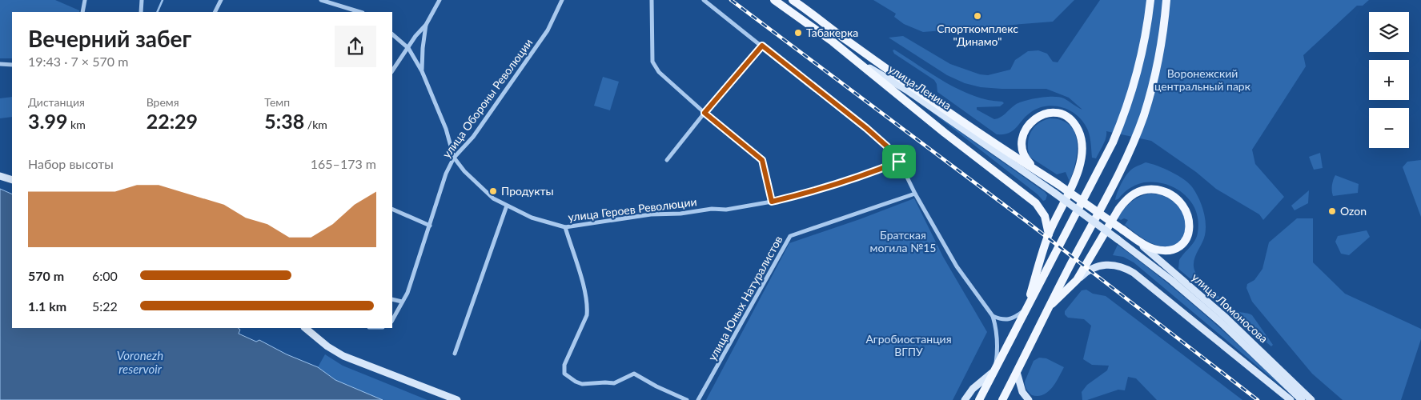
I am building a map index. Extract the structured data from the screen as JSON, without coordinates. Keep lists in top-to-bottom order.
{
  "streets": {
    "main road": ["улица Ленина", "улица Ломоносова"],
    "street": ["улица Обороны Революции", "улица Героев Революции", "улица Юных Натуралистов"]
  },
  "crossings": [
    ["улица Ленина", "улица Ломоносова"],
    ["улица Обороны Революции", "улица Героев Революции"]
  ],
  "water": ["Voronezh reservoir"],
  "parks": ["Воронежский центральный парк", "Братская могила №15", "Агробиостанция ВГПУ"],
  "places": [
    "Спорткомплекс \"Динамо\"",
    "Табакерка",
    "Продукты",
    "Ozon"
  ],
  "page": {
    "map_buttons": ["+", "−"],
    "heading": ["Вечерний забег", "19:43 · 7 × 570 m"],
    "stats": [
      ["Дистанция", "3.99 km"],
      ["Время", "22:29"],
      ["Темп", "5:38 /km"]
    ],
    "chart": ["Набор высоты", "165–173 m"],
    "list": [
      {
        "name": "570 m",
        "note": "6:00"
      },
      {
        "name": "1.1 km",
        "note": "5:22"
      }
    ]
  }
}
